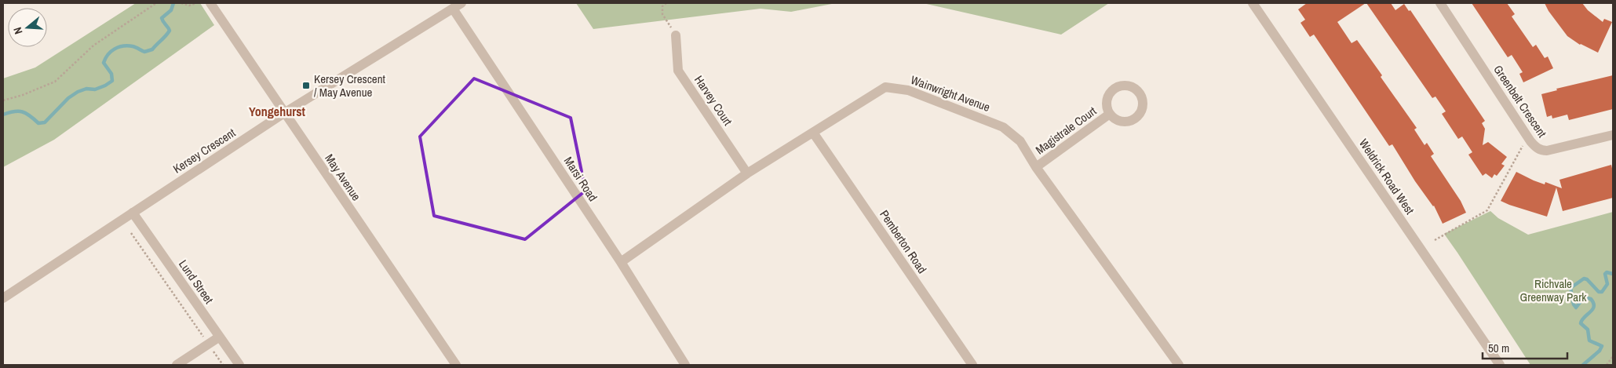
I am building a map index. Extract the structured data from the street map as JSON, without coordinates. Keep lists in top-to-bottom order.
{
  "streets": {
    "street": [
      "Wainwright Avenue",
      "Harvey Court",
      "Greenbelt Crescent",
      "Magistrale Court",
      "Kersey Crescent",
      "Weldrick Road West",
      "May Avenue",
      "Marsi Road",
      "Pemberton Road",
      "Lund Street"
    ]
  },
  "crossings": [
    ["Wainwright Avenue", "Harvey Court"],
    ["Wainwright Avenue", "Magistrale Court"],
    ["Wainwright Avenue", "Marsi Road"],
    ["Wainwright Avenue", "Pemberton Road"],
    ["Kersey Crescent", "May Avenue"],
    ["Kersey Crescent", "Marsi Road"],
    ["Kersey Crescent", "Lund Street"]
  ],
  "districts": ["Yongehurst"],
  "parks": ["Richvale Greenway Park"],
  "places": {
    "transit": ["Kersey Crescent / May Avenue"]
  },
  "scale_bar": "50 m",
  "north": "left"
}
